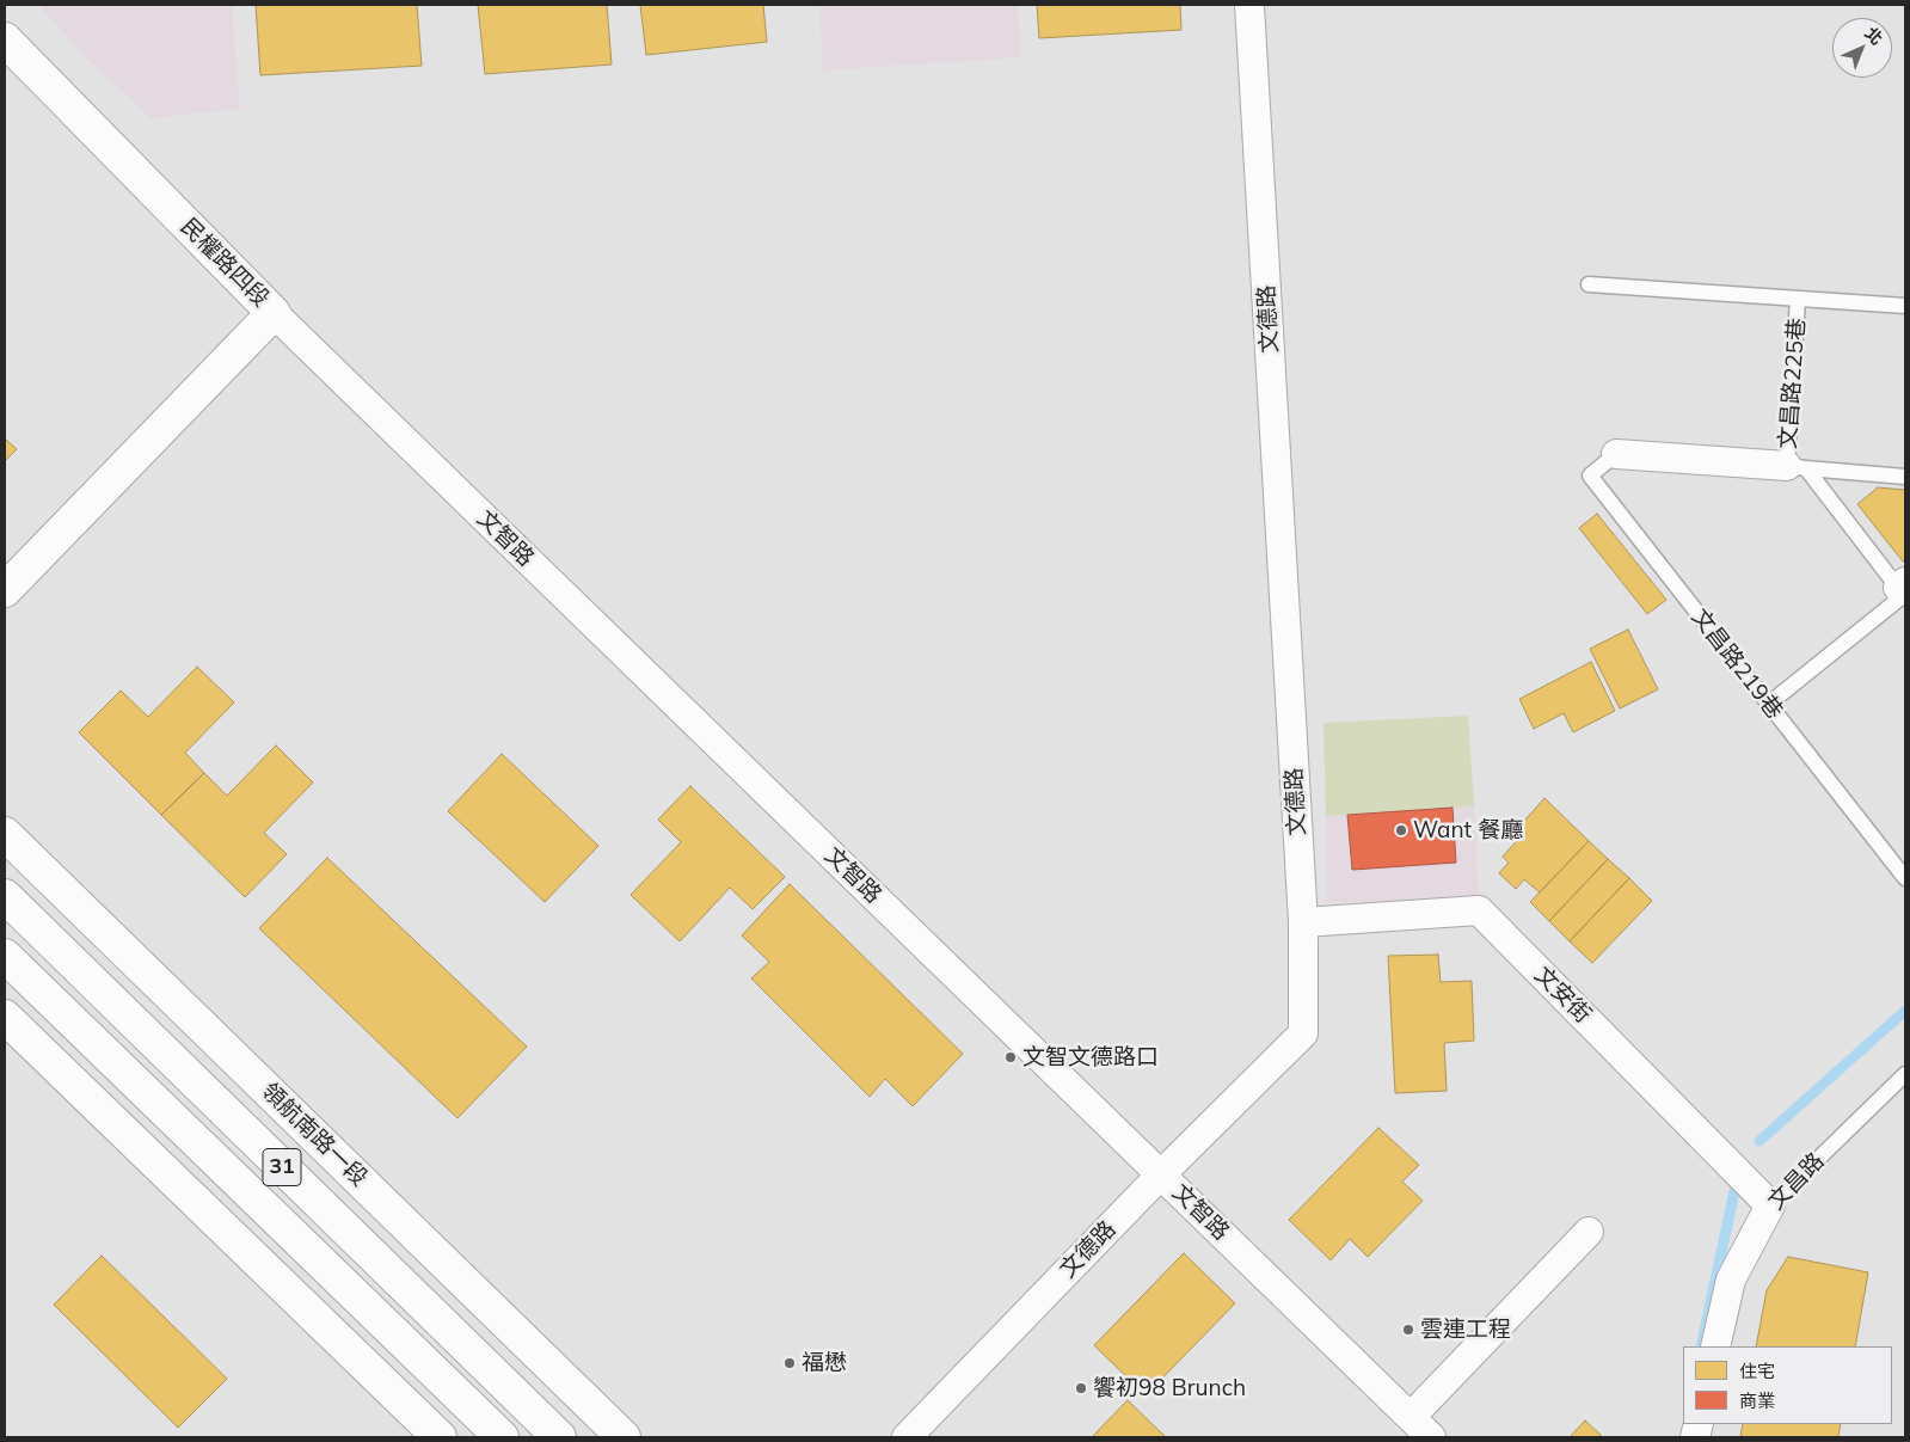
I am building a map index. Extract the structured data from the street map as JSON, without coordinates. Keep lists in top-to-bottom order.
{
  "streets": {
    "street": [
      "民權路四段",
      "文德路",
      "文智路",
      "文安街",
      "領航南路一段",
      "31",
      "文昌路"
    ],
    "lane": ["文昌路225巷", "文昌路219巷"]
  },
  "crossings": [
    ["民權路四段", "文智路"],
    ["文德路", "文智路"],
    ["文德路", "文安街"],
    ["文安街", "文昌路"]
  ],
  "places": [
    "Want 餐廳",
    "文智文德路口",
    "雲連工程",
    "福懋",
    "饗初98 Brunch"
  ],
  "legend": ["住宅", "商業"],
  "north": "top right"
}
